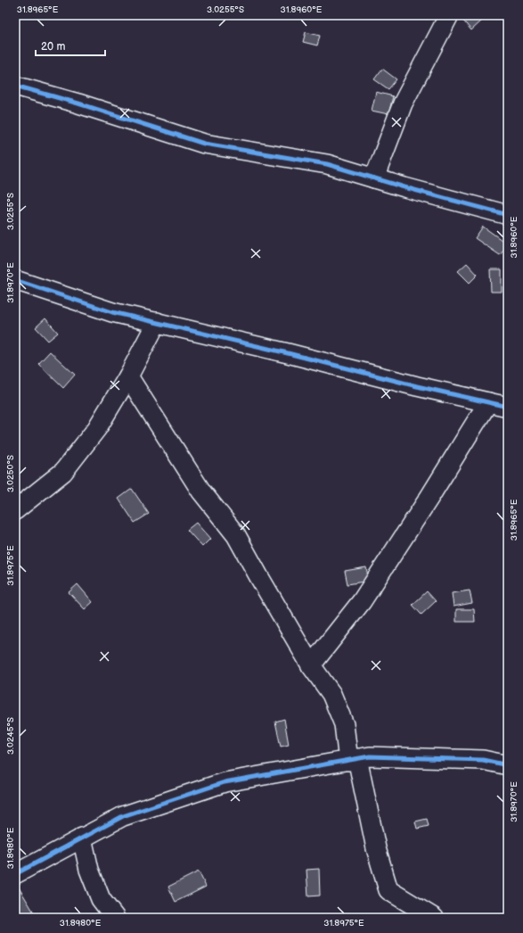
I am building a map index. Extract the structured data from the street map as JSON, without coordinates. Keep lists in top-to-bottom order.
{
  "scale_bar": "20 m",
  "coordinates": [
    "31.8965°E",
    "3.0255°S",
    "31.8960°E",
    "31.8970°E",
    "3.0250°S",
    "31.8975°E",
    "3.0245°S",
    "31.8980°E"
  ]
}
